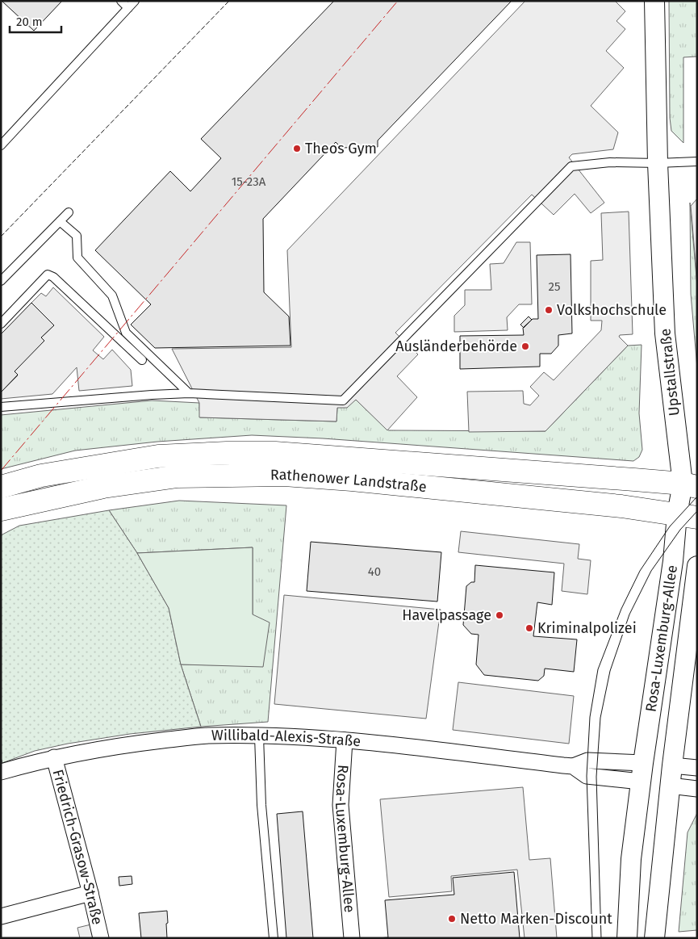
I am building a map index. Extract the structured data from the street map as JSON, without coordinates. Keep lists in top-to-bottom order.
{
  "streets": {
    "main road": ["Rathenower Landstraße"],
    "street": [
      "Upstallstraße",
      "Rosa-Luxemburg-Allee",
      "Willibald-Alexis-Straße",
      "Friedrich-Grasow-Straße"
    ]
  },
  "crossings": [
    ["Upstallstraße", "Rathenower Landstraße"],
    ["Upstallstraße", "Rosa-Luxemburg-Allee"],
    ["Rathenower Landstraße", "Rosa-Luxemburg-Allee"],
    ["Rosa-Luxemburg-Allee", "Willibald-Alexis-Straße"],
    ["Willibald-Alexis-Straße", "Friedrich-Grasow-Straße"]
  ],
  "places": [
    "Theos Gym",
    "Volkshochschule",
    "Ausländerbehörde",
    "Havelpassage",
    "Kriminalpolizei",
    "Netto Marken-Discount"
  ],
  "house_numbers": ["15-23A", "25", "40"],
  "scale_bar": "20 m"
}
